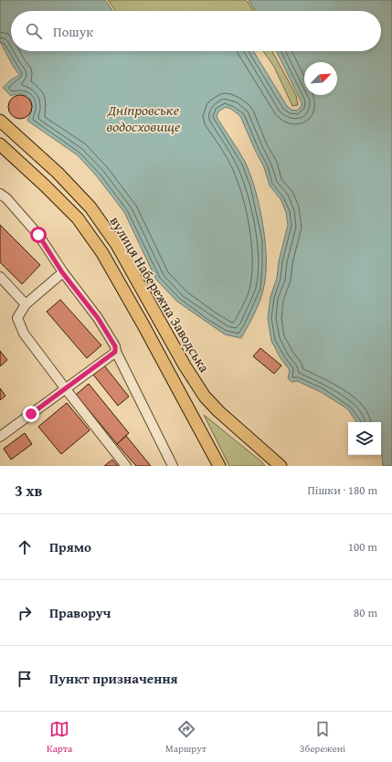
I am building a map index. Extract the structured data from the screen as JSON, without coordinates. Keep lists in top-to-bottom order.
{
  "streets": {
    "main road": ["вулиця Набережна Заводська"]
  },
  "water": ["Дніпровське водосховище"],
  "north": "top right",
  "page": {
    "search": "Пошук",
    "heading": ["3 хв", "Пішки · 180 m"],
    "list": [
      ["Прямо", "100 m"],
      ["Праворуч", "80 m"],
      "Пункт призначення"
    ],
    "nav": ["Карта", "Маршрут", "Збережені"]
  }
}
